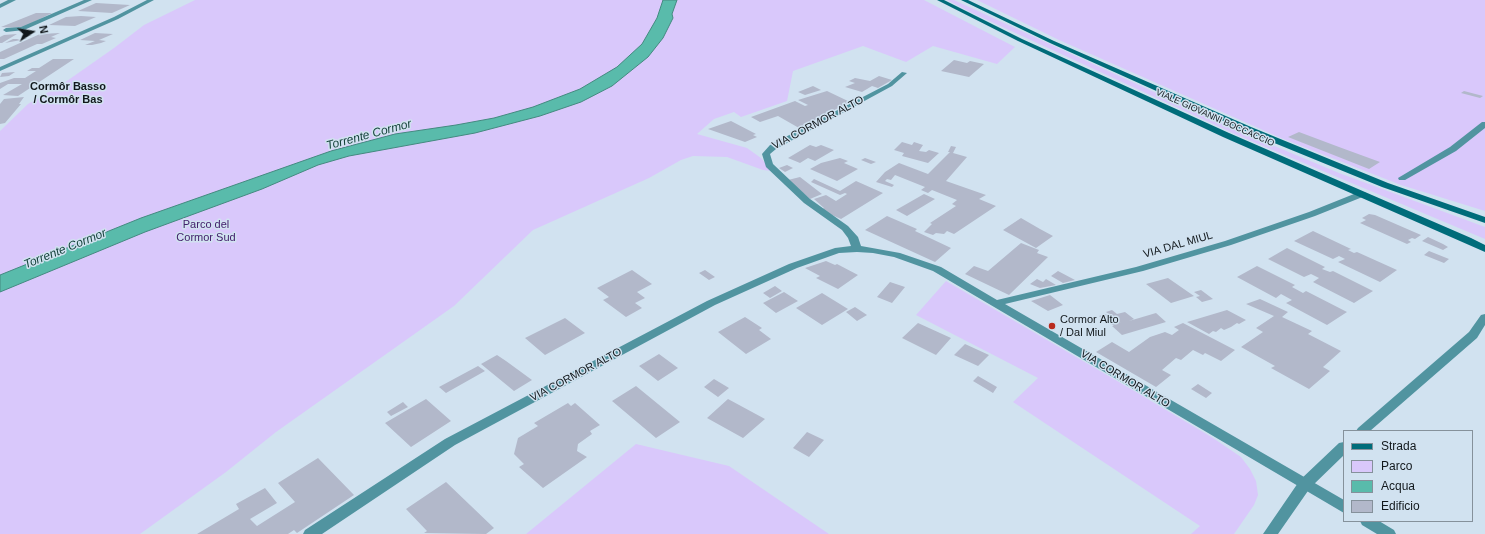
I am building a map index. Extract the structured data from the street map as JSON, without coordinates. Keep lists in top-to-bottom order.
{
  "streets": {
    "main road": ["VIALE GIOVANNI BOCCACCIO"],
    "street": ["VIA CORMOR ALTO", "VIA DAL MIUL"]
  },
  "crossings": [
    ["VIALE GIOVANNI BOCCACCIO", "VIA DAL MIUL"],
    ["VIA CORMOR ALTO", "VIA DAL MIUL"]
  ],
  "districts": ["Cormôr Basso / Cormôr Bas"],
  "water": ["Torrente Cormor"],
  "parks": ["Parco del Cormor Sud"],
  "places": ["Cormor Alto / Dal Miul"],
  "legend": [
    "Strada",
    "Parco",
    "Acqua",
    "Edificio"
  ],
  "north": "right"
}
